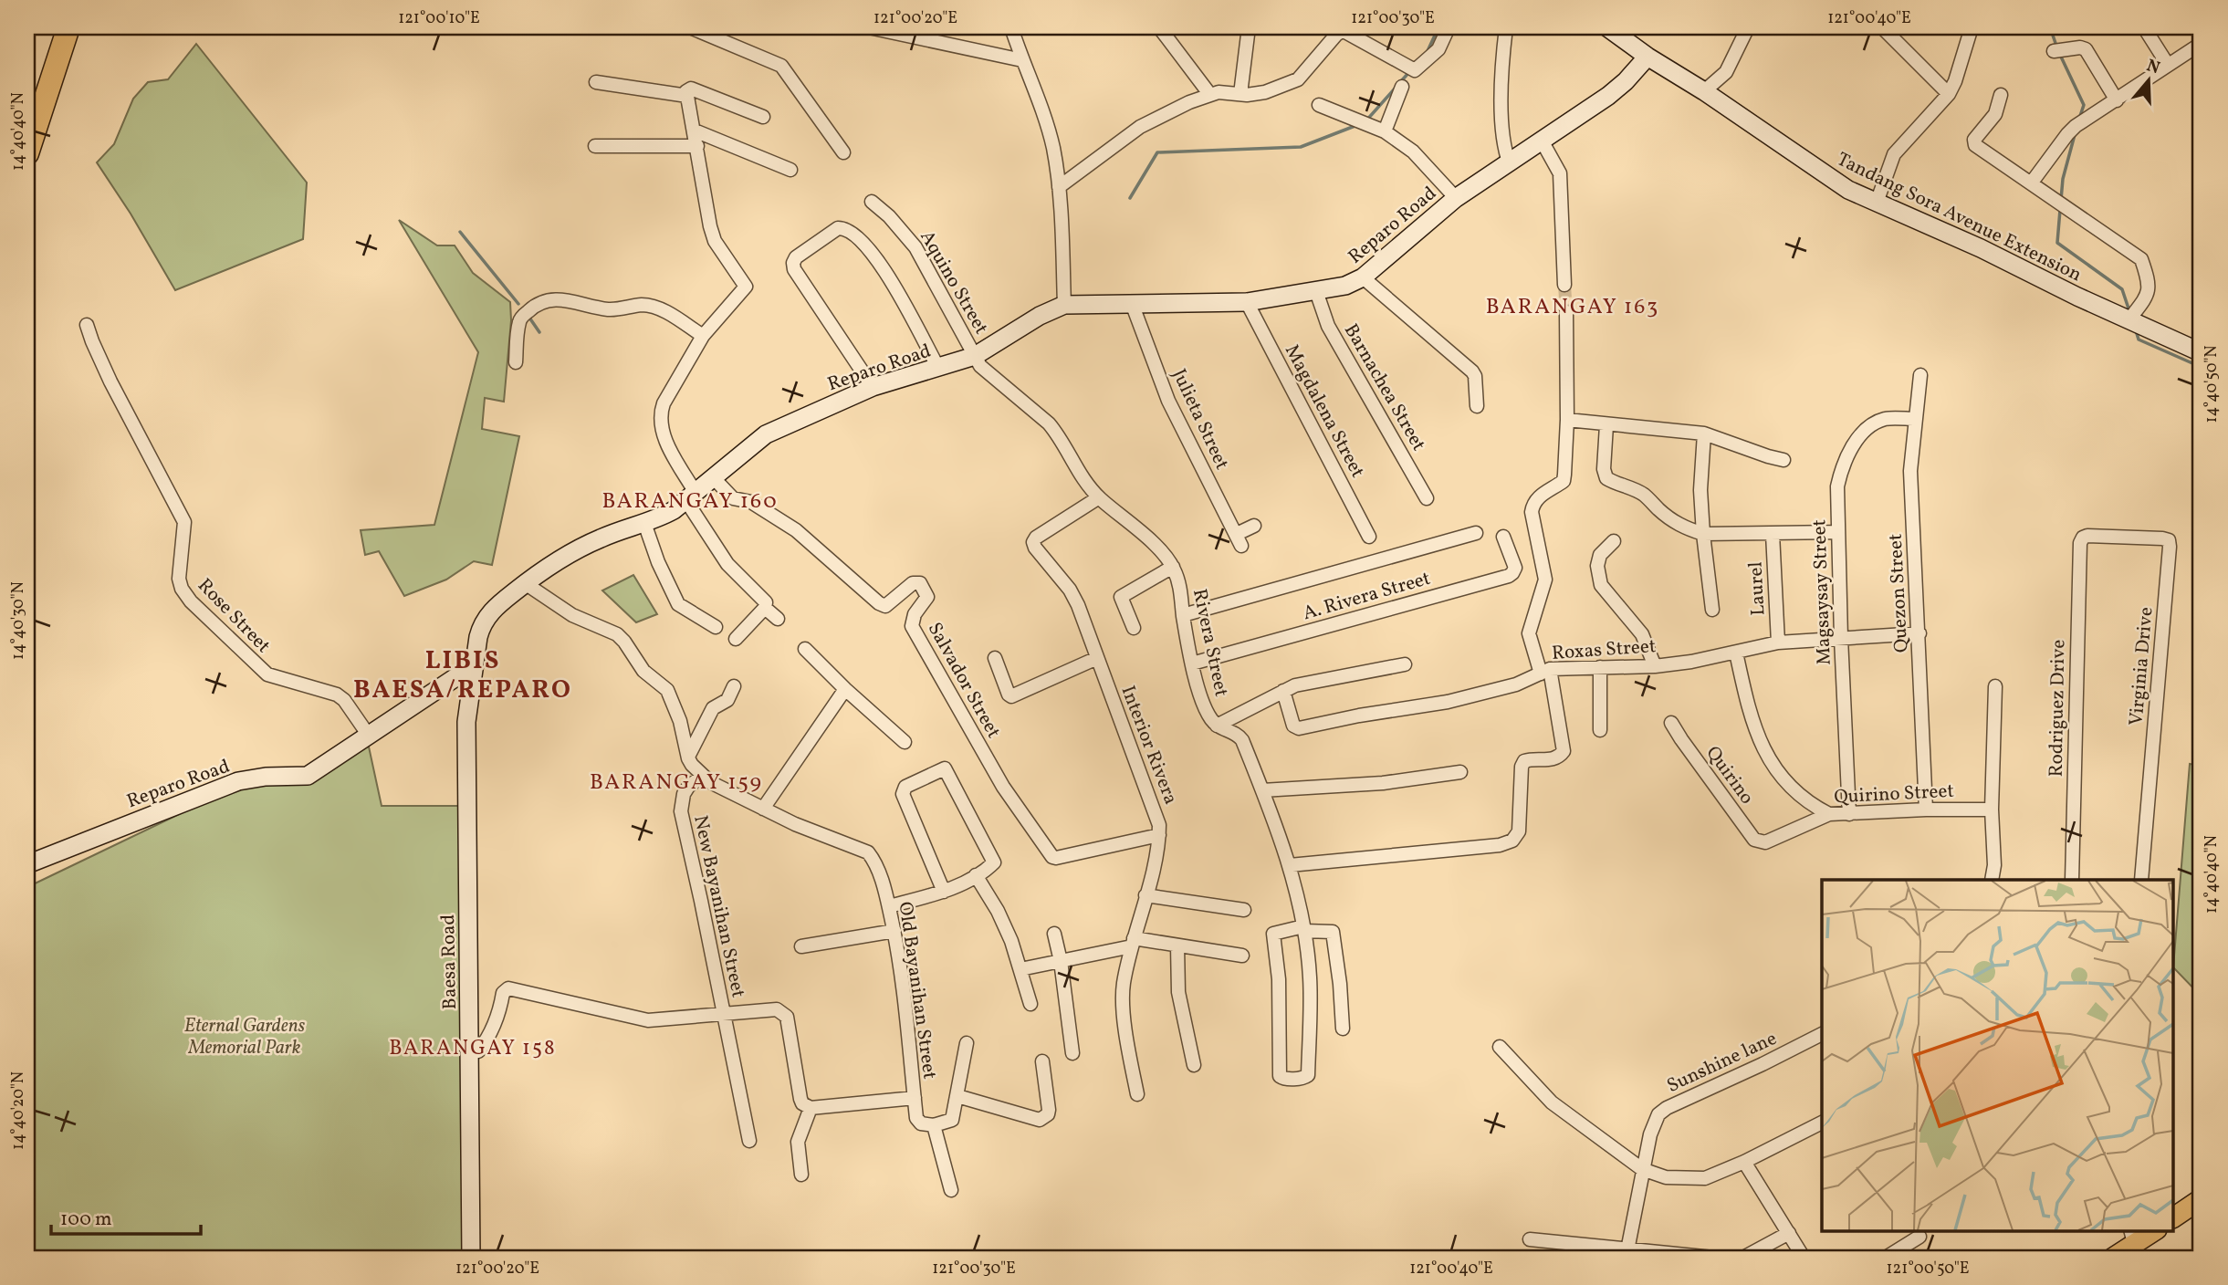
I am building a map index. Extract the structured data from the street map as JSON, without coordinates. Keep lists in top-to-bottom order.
{
  "streets": {
    "main road": ["Tandang Sora Avenue Extension", "Reparo Road", "Baesa Road"],
    "street": [
      "Aquino Street",
      "Barnachea Street",
      "Magdalena Street",
      "Julieta Street",
      "Laurel",
      "Magsaysay Street",
      "Quezon Street",
      "A. Rivera Street",
      "Rose Street",
      "Rivera Street",
      "Roxas Street",
      "Virginia Drive",
      "Salvador Street",
      "Rodriguez Drive",
      "Interior Rivera",
      "Quirino",
      "Quirino Street",
      "New Bayanihan Street",
      "Old Bayanihan Street",
      "Sunshine lane"
    ]
  },
  "crossings": [
    ["Tandang Sora Avenue Extension", "Reparo Road"],
    ["Reparo Road", "Aquino Street"],
    ["Reparo Road", "Barnachea Street"],
    ["Reparo Road", "Magdalena Street"],
    ["Reparo Road", "Julieta Street"],
    ["Reparo Road", "Rose Street"],
    ["Reparo Road", "Rivera Street"],
    ["Reparo Road", "Salvador Street"],
    ["Reparo Road", "Baesa Road"],
    ["Reparo Road", "Old Bayanihan Street"],
    ["Aquino Street", "Rivera Street"],
    ["Laurel", "Roxas Street"],
    ["Magsaysay Street", "Quezon Street"],
    ["Magsaysay Street", "Roxas Street"],
    ["Magsaysay Street", "Quirino Street"],
    ["Quezon Street", "Roxas Street"],
    ["Quezon Street", "Quirino Street"],
    ["A. Rivera Street", "Rivera Street"],
    ["Rivera Street", "Interior Rivera"],
    ["Virginia Drive", "Rodriguez Drive"],
    ["Salvador Street", "Interior Rivera"],
    ["Quirino", "Quirino Street"],
    ["New Bayanihan Street", "Old Bayanihan Street"]
  ],
  "districts": [
    "BARANGAY 163",
    "BARANGAY 160",
    "LIBIS BAESA/REPARO",
    "BARANGAY 159",
    "BARANGAY 158"
  ],
  "parks": ["Eternal Gardens Memorial Park"],
  "scale_bar": "100 m",
  "north": "top",
  "coordinates": [
    "121°00'10\"E",
    "121°00'20\"E",
    "121°00'30\"E",
    "121°00'40\"E",
    "14°40'40\"N",
    "14°40'50\"N",
    "14°40'30\"N",
    "14°40'20\"N",
    "121°00'50\"E"
  ]
}
